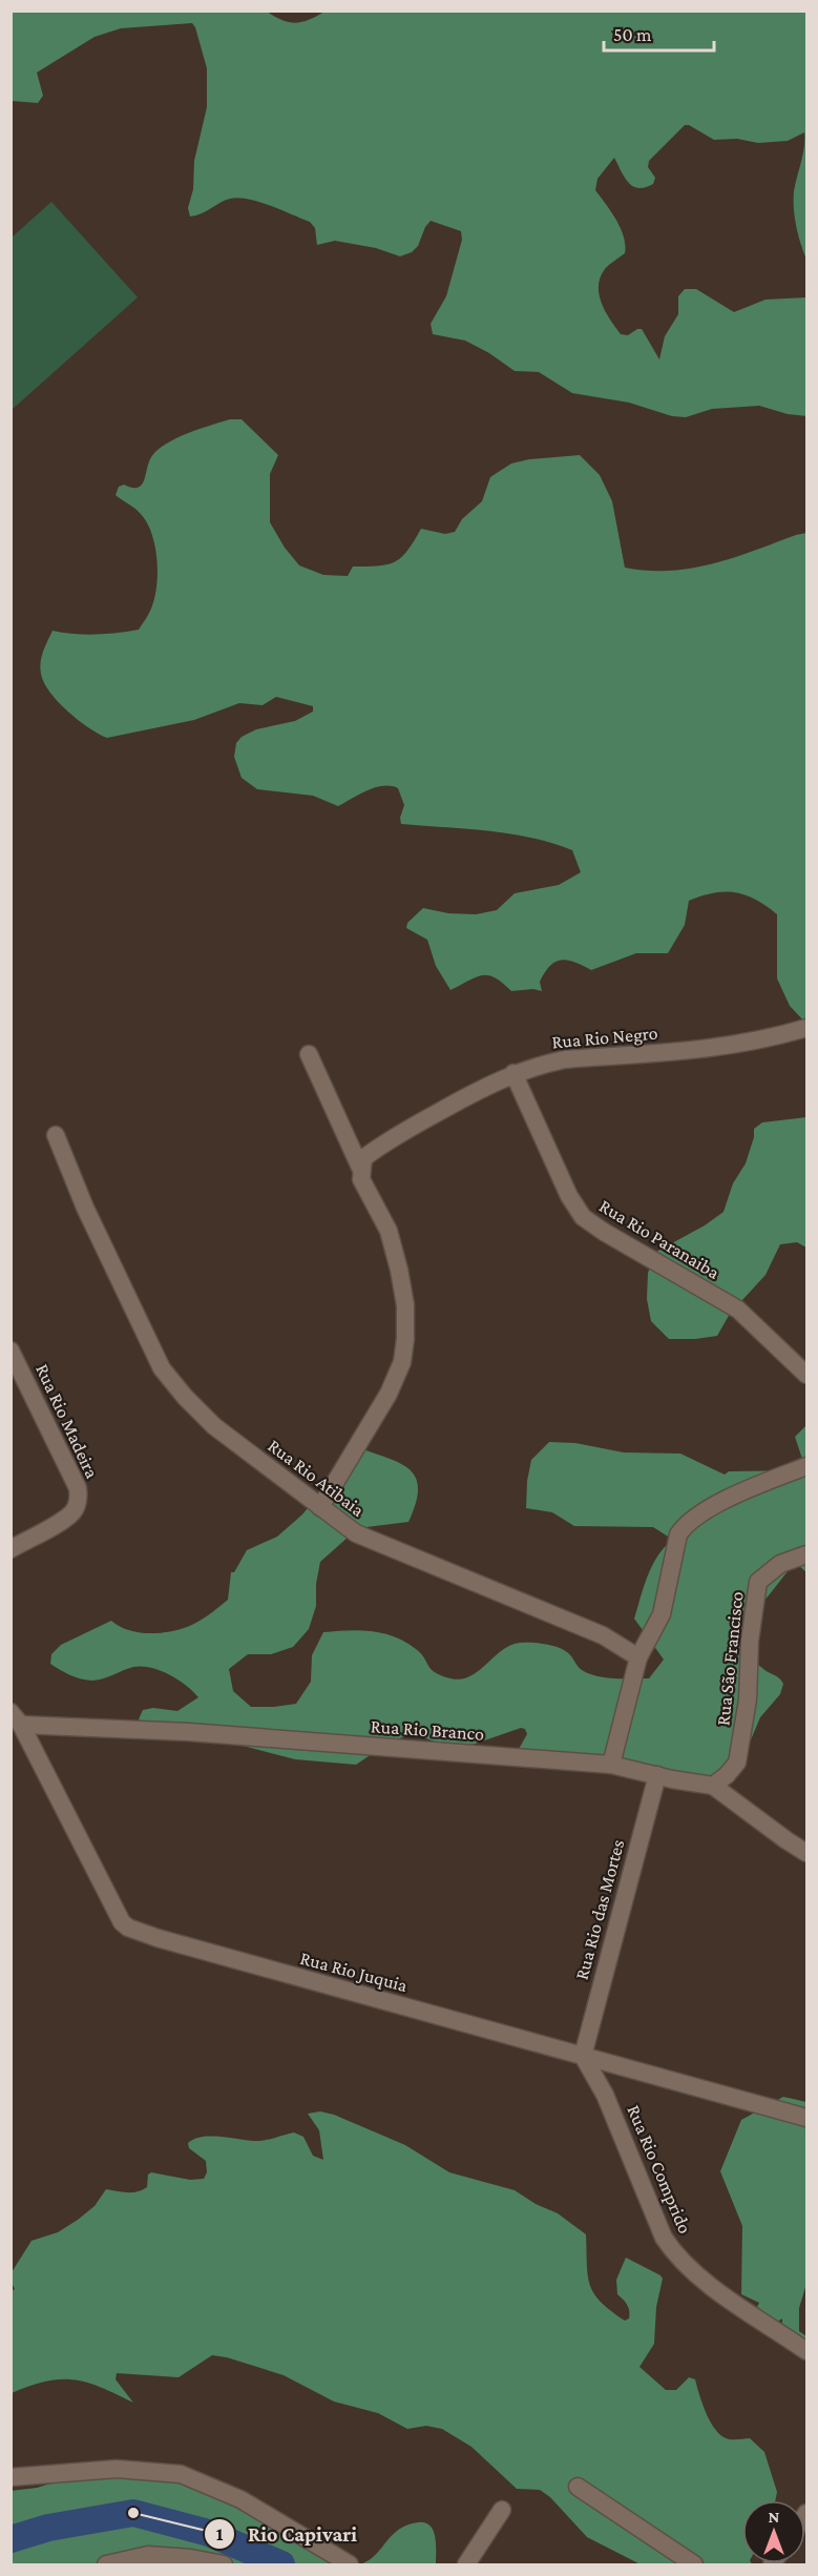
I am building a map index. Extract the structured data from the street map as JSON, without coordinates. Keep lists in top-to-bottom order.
{
  "streets": {
    "street": [
      "Rua Rio Negro",
      "Rua Rio Paranaiba",
      "Rua Rio Madeira",
      "Rua Rio Atibaia",
      "Rua São Francisco",
      "Rua Rio Branco",
      "Rua Rio das Mortes",
      "Rua Rio Juquia",
      "Rua Rio Comprido"
    ]
  },
  "crossings": [
    ["Rua Rio Negro", "Rua Rio Paranaiba"],
    ["Rua São Francisco", "Rua Rio Branco"],
    ["Rua Rio Branco", "Rua Rio das Mortes"],
    ["Rua Rio Branco", "Rua Rio Juquia"],
    ["Rua Rio das Mortes", "Rua Rio Juquia"],
    ["Rua Rio das Mortes", "Rua Rio Comprido"],
    ["Rua Rio Juquia", "Rua Rio Comprido"]
  ],
  "places": ["Rio Capivari"],
  "scale_bar": "50 m",
  "north": "top"
}
